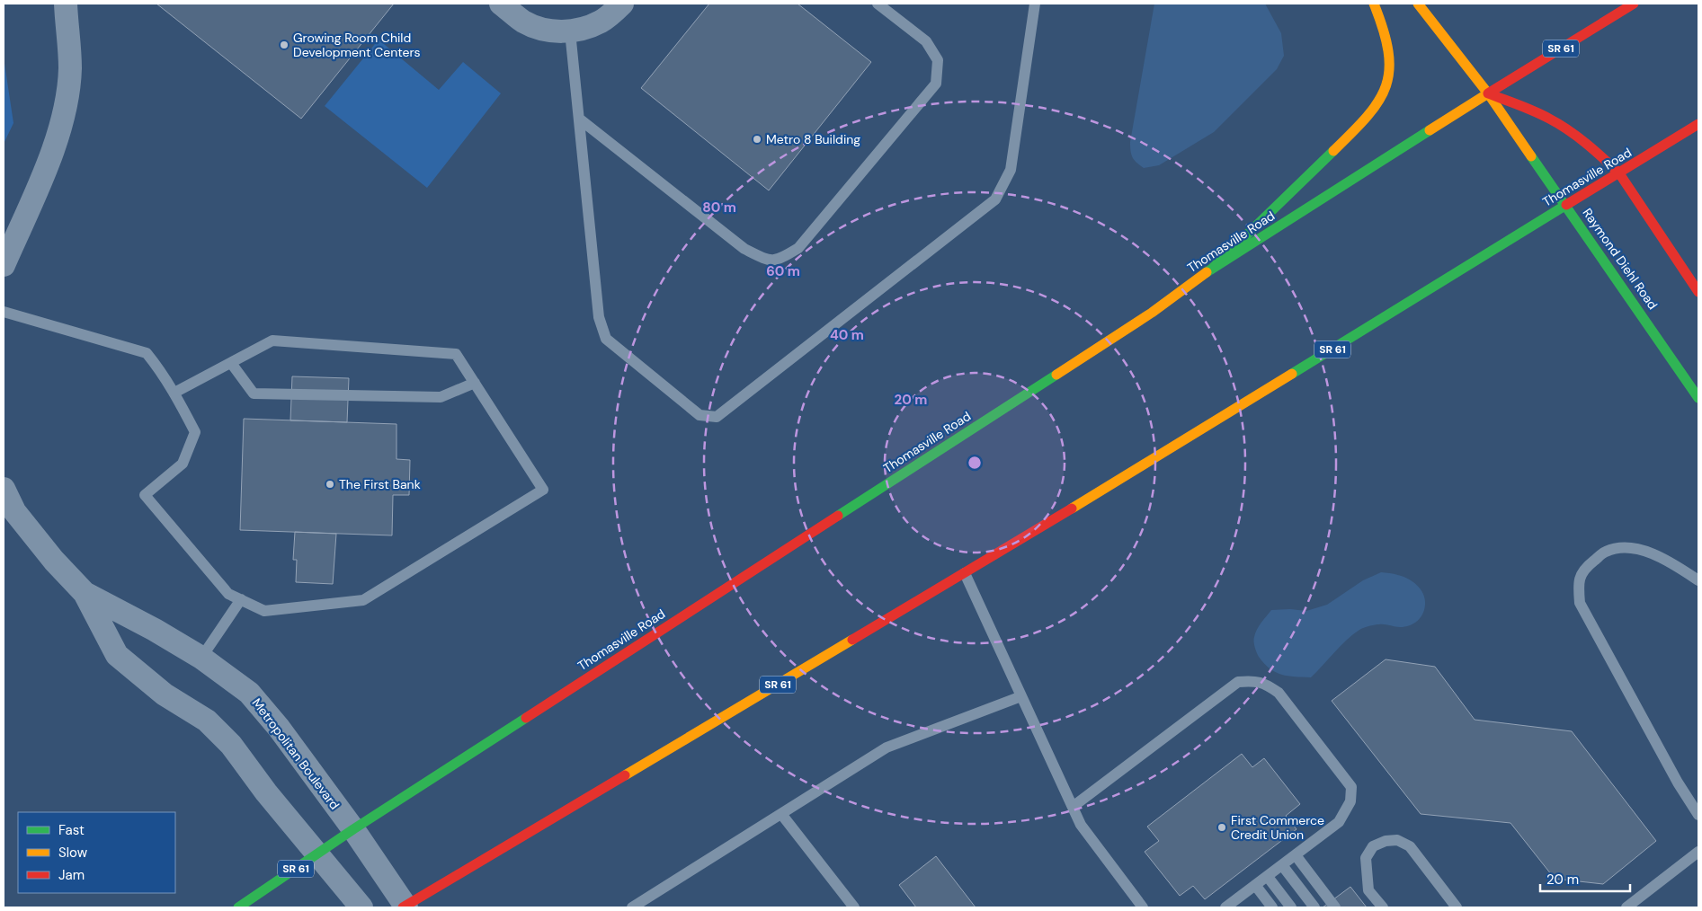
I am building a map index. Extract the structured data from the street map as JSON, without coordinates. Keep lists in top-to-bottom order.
{
  "streets": {
    "main road": ["SR 61", "Thomasville Road", "Raymond Diehl Road"],
    "street": ["Metropolitan Boulevard"]
  },
  "crossings": [
    ["Thomasville Road", "Raymond Diehl Road"],
    ["Thomasville Road", "Metropolitan Boulevard"]
  ],
  "places": [
    "Growing Room Child Development Centers",
    "Metro 8 Building",
    "The First Bank",
    "First Commerce Credit Union"
  ],
  "legend": ["Fast", "Slow", "Jam"],
  "scale_bar": "20 m",
  "rings": [
    "80 m",
    "60 m",
    "40 m",
    "20 m"
  ]
}
